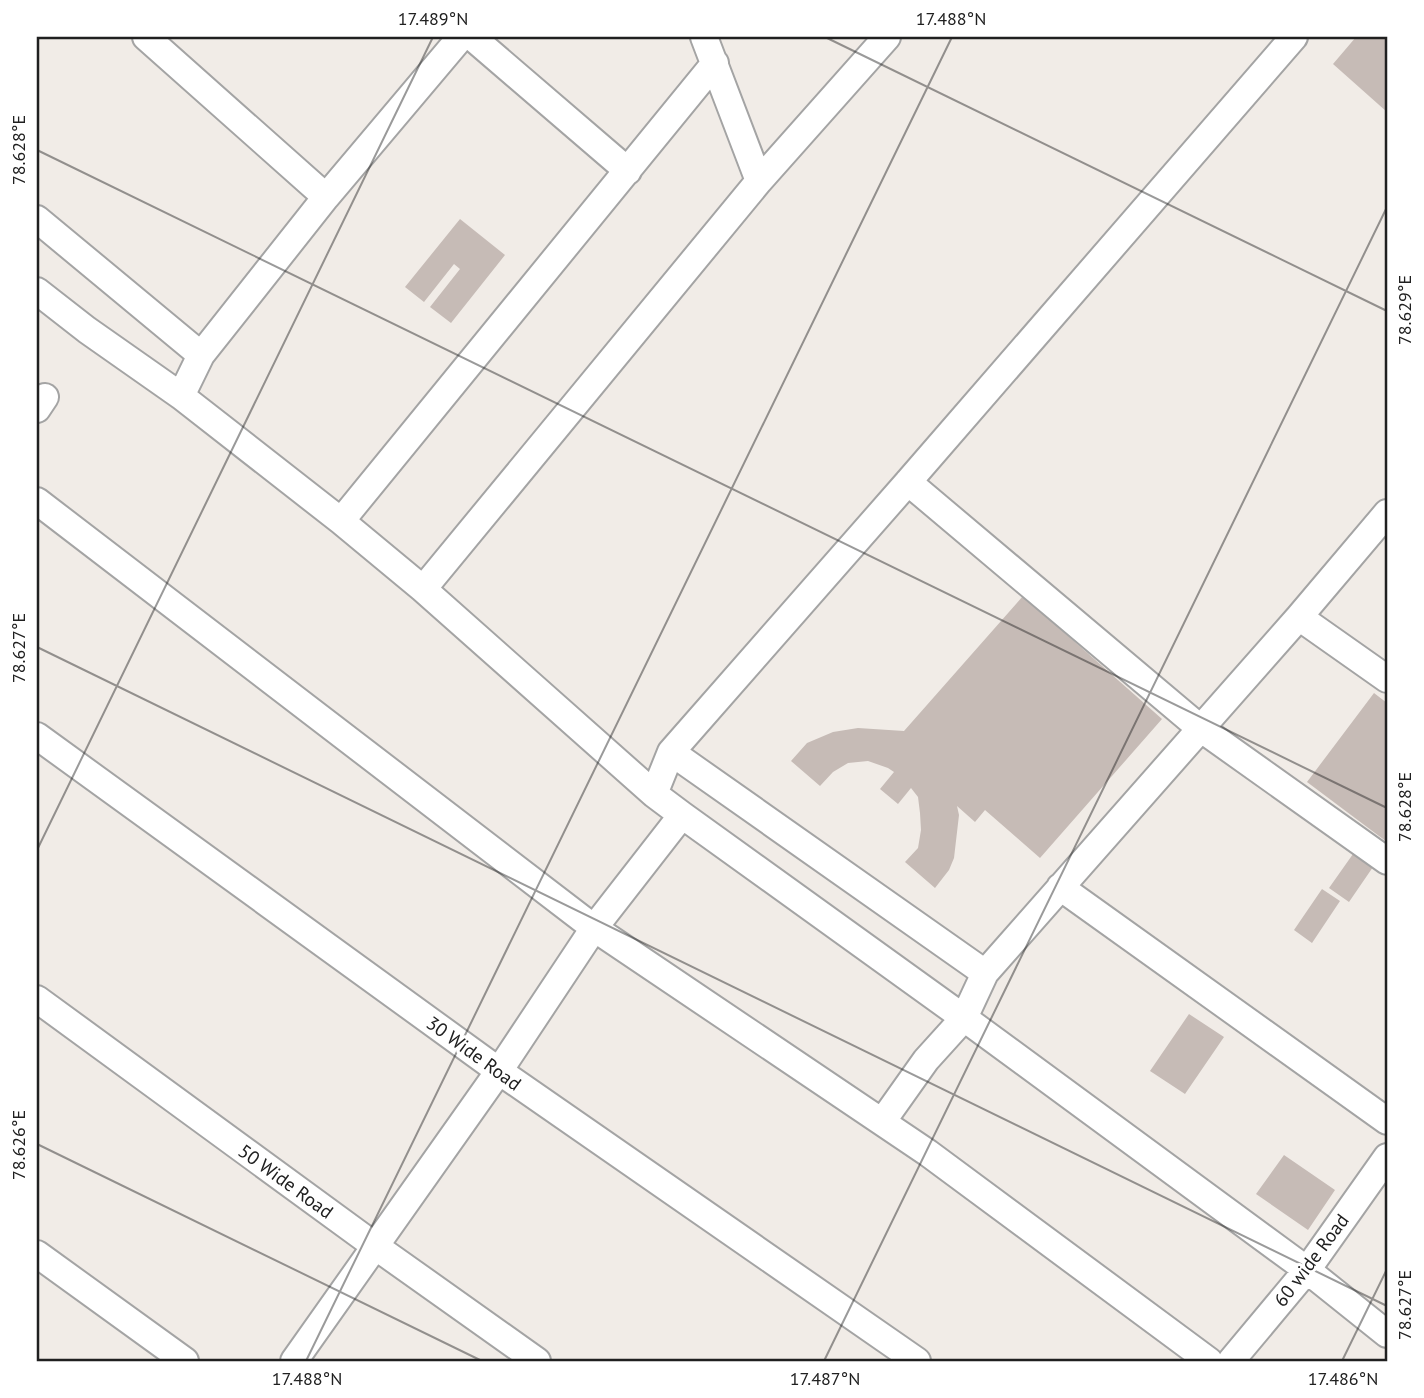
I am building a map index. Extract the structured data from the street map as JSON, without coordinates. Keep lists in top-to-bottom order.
{
  "streets": {
    "street": ["30 Wide Road", "50 Wide Road", "60 wide Road"]
  },
  "coordinates": [
    "17.489°N",
    "17.488°N",
    "78.628°E",
    "78.629°E",
    "78.627°E",
    "78.626°E",
    "17.487°N",
    "17.486°N"
  ]
}
